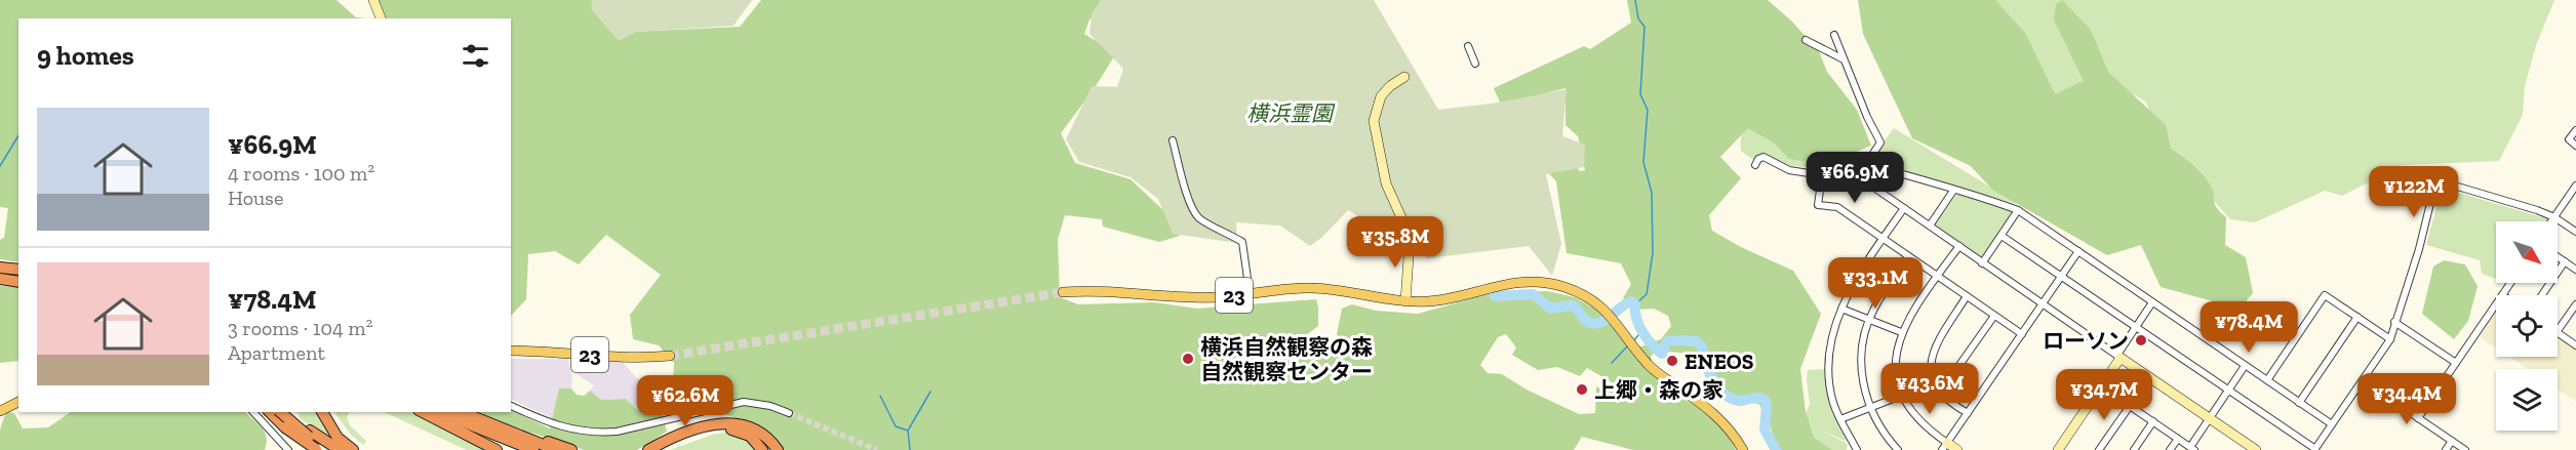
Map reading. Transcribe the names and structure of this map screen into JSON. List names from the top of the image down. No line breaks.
{"streets":{"main road":["23"]},"parks":["横浜霊園"],"places":["ローソン","横浜自然観察の森 自然観察センター","ENEOS","上郷・森の家"],"north":"bottom right","page":{"heading":"9 homes","list":[{"name":"¥66.9M","note":"4 rooms · 100 m² · House"},{"name":"¥78.4M","note":"3 rooms · 104 m² · Apartment"}],"price":["¥66.9M","¥122M","¥35.8M","¥33.1M","¥78.4M","¥43.6M","¥34.7M","¥34.4M","¥62.6M"]}}
